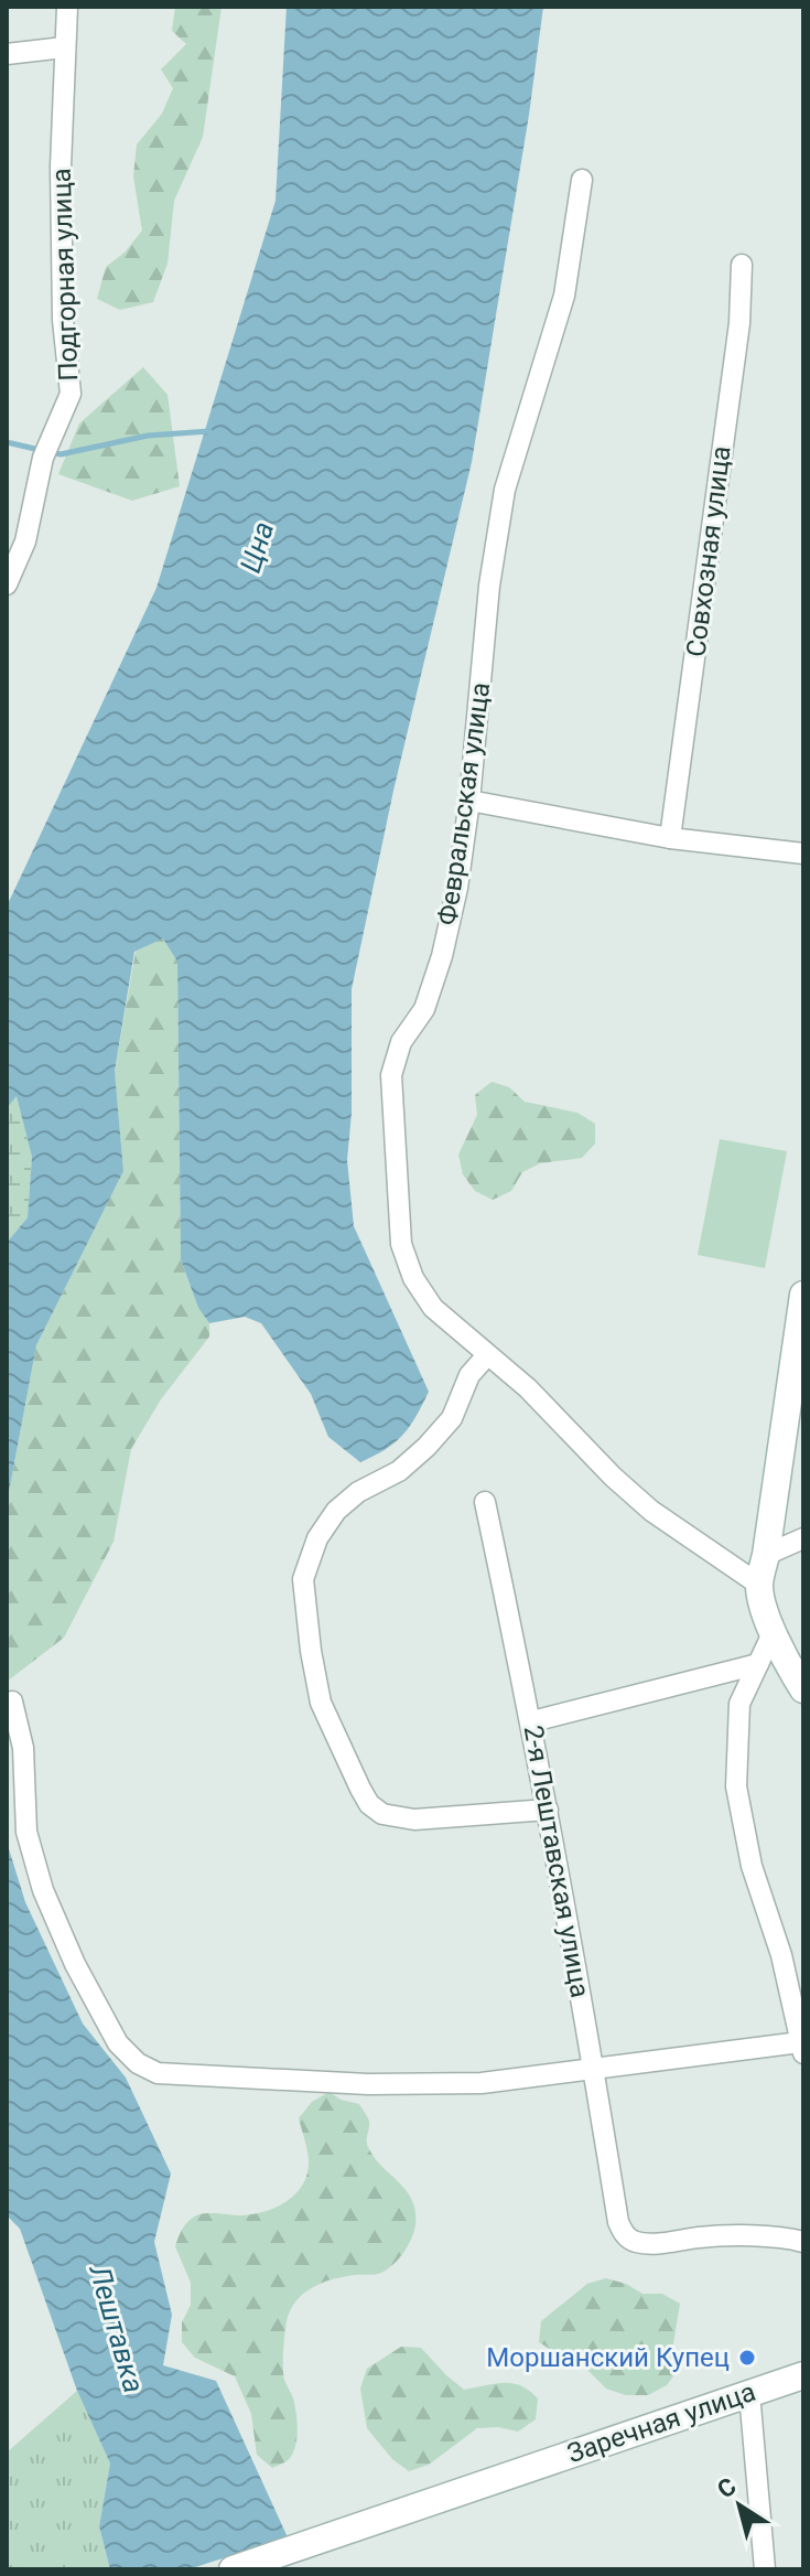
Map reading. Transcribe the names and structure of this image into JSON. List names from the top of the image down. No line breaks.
{"streets":{"main road":["Заречная улица"],"street":["Подгорная улица","Совхозная улица","Февральская улица","2-я Лештавская улица"]},"water":["Цна","Лештавка"],"places":["Моршанский Купец"],"north":"top left"}
